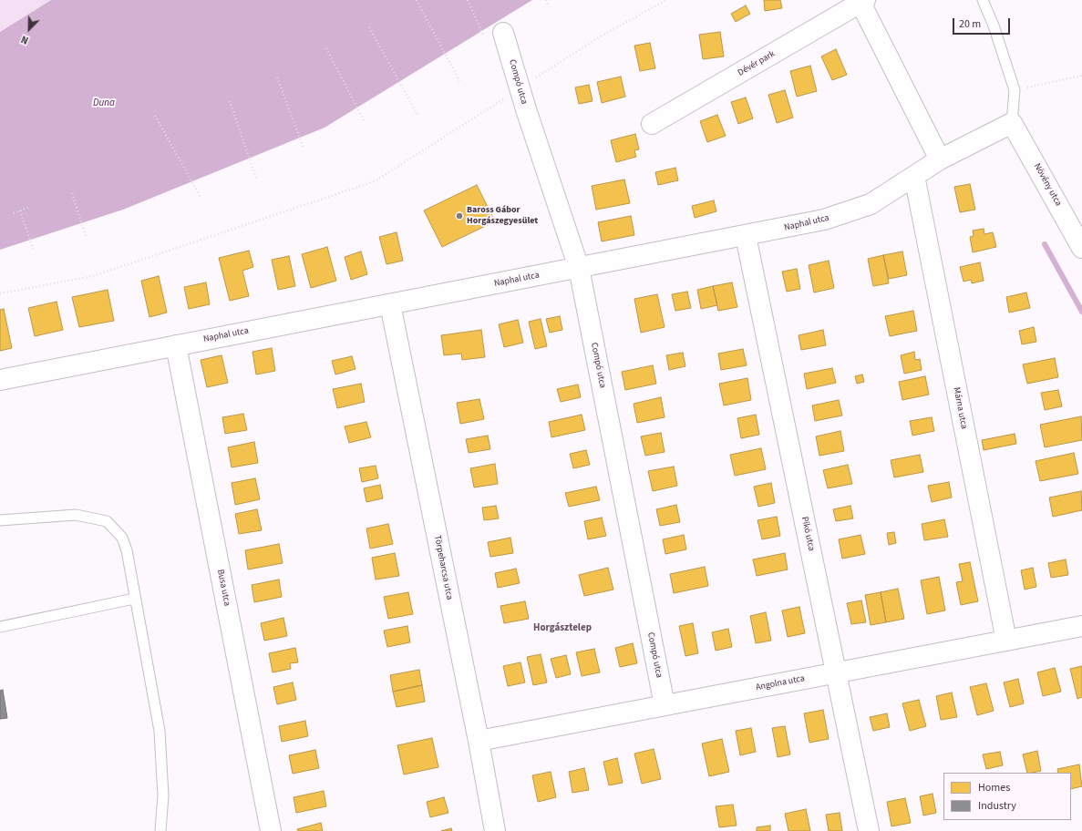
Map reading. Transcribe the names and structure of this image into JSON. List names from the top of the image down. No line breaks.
{"streets":{"street":["Dévér park","Compó utca","Növény utca","Naphal utca","Márna utca","Pikó utca","Törpeharcsa utca","Busa utca","Angolna utca"]},"crossings":[["Dévér park","Naphal utca"],["Compó utca","Naphal utca"],["Compó utca","Angolna utca"],["Növény utca","Naphal utca"],["Naphal utca","Márna utca"],["Naphal utca","Pikó utca"],["Naphal utca","Törpeharcsa utca"],["Naphal utca","Busa utca"],["Márna utca","Angolna utca"],["Pikó utca","Angolna utca"],["Törpeharcsa utca","Angolna utca"]],"districts":["Horgásztelep"],"water":["Duna"],"places":["Baross Gábor Horgászegyesület"],"legend":["Homes","Industry"],"scale_bar":"20 m","north":"bottom left"}
